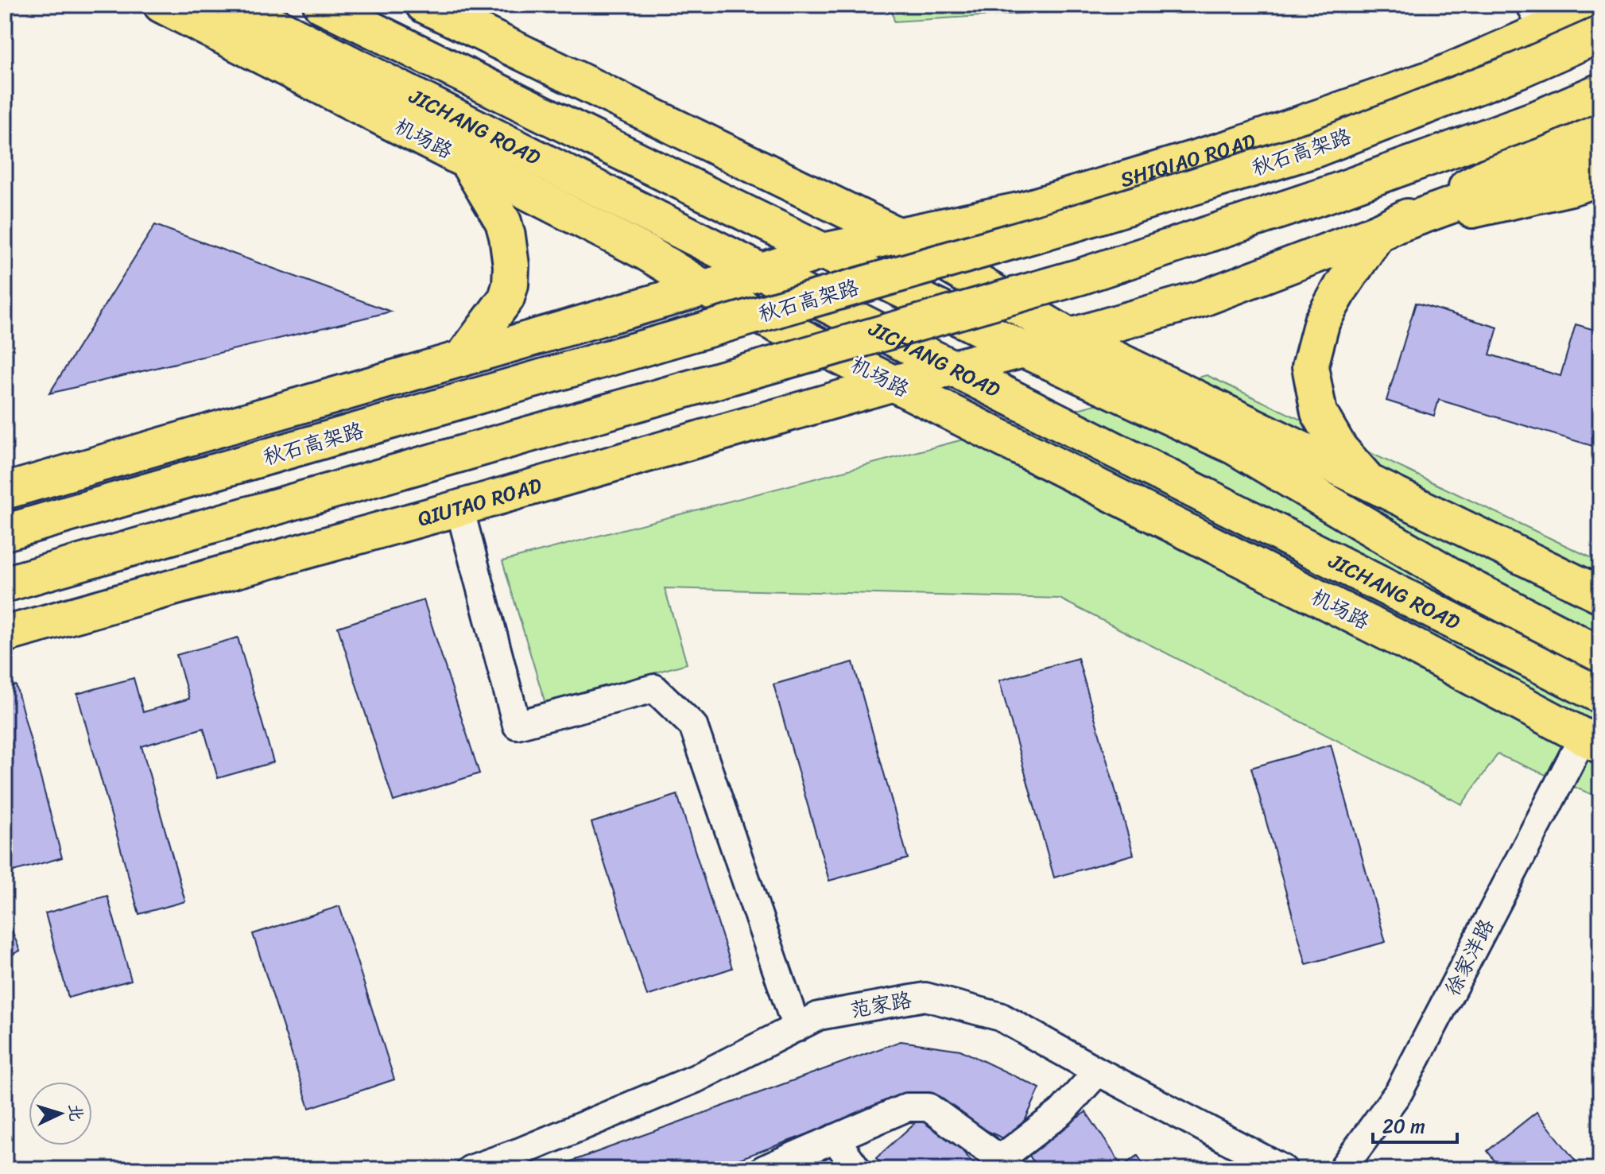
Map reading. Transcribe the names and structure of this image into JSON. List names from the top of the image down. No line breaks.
{"streets":{"main road":["JICHANG ROAD","机场路","秋石高架路","SHIQIAO ROAD","QIUTAO ROAD"],"street":["徐家洋路","范家路"]},"crossings":[["JICHANG ROAD","SHIQIAO ROAD"],["JICHANG ROAD","QIUTAO ROAD"],["机场路","QIUTAO ROAD"],["机场路","徐家洋路"]],"scale_bar":"20 m","north":"right"}
